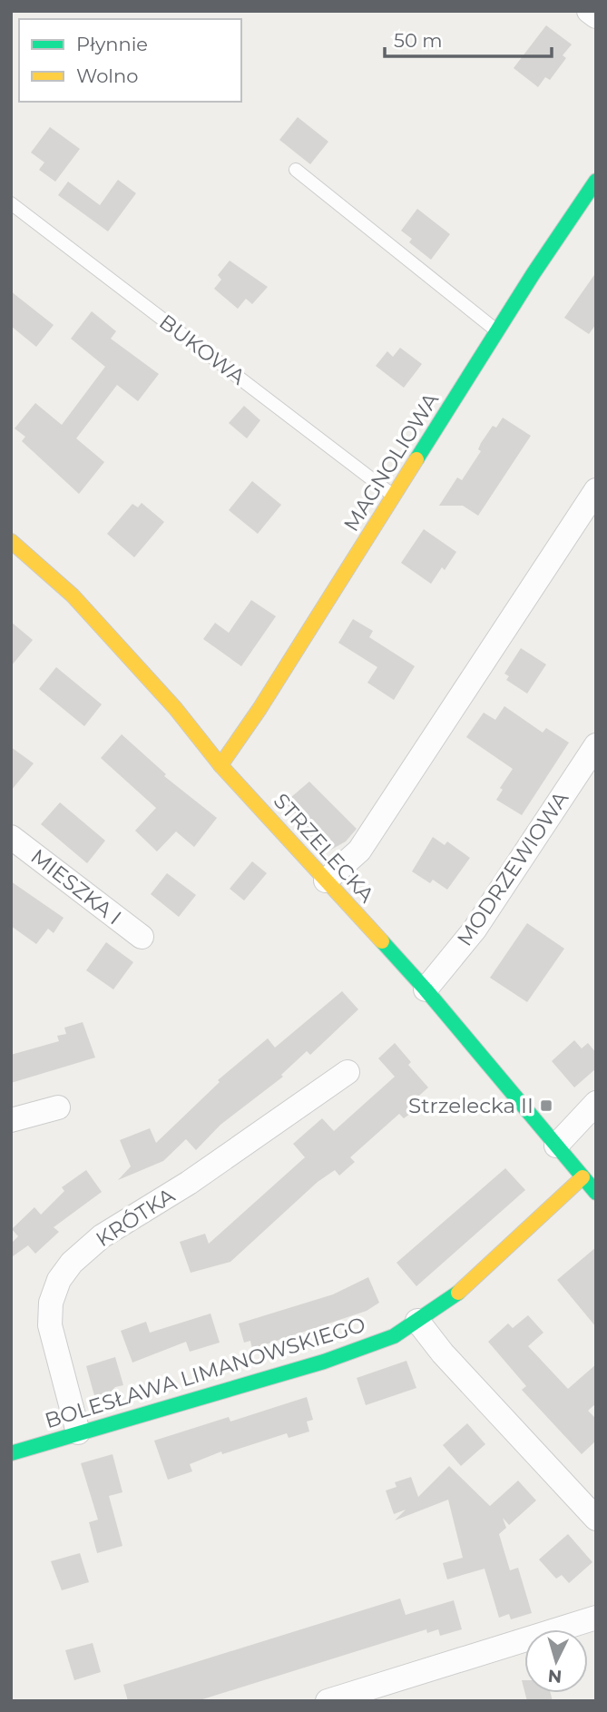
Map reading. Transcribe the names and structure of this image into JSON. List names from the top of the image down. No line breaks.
{"streets":{"street":["MAGNOLIOWA","STRZELECKA","MODRZEWIOWA","MIESZKA I","KRÓTKA","BOLESŁAWA LIMANOWSKIEGO"],"lane":["BUKOWA"]},"crossings":[["BUKOWA","MAGNOLIOWA"],["MAGNOLIOWA","STRZELECKA"],["STRZELECKA","MODRZEWIOWA"],["STRZELECKA","BOLESŁAWA LIMANOWSKIEGO"],["KRÓTKA","BOLESŁAWA LIMANOWSKIEGO"]],"places":{"transit":["Strzelecka II"]},"legend":["Płynnie","Wolno"],"scale_bar":"50 m","north":"bottom"}
